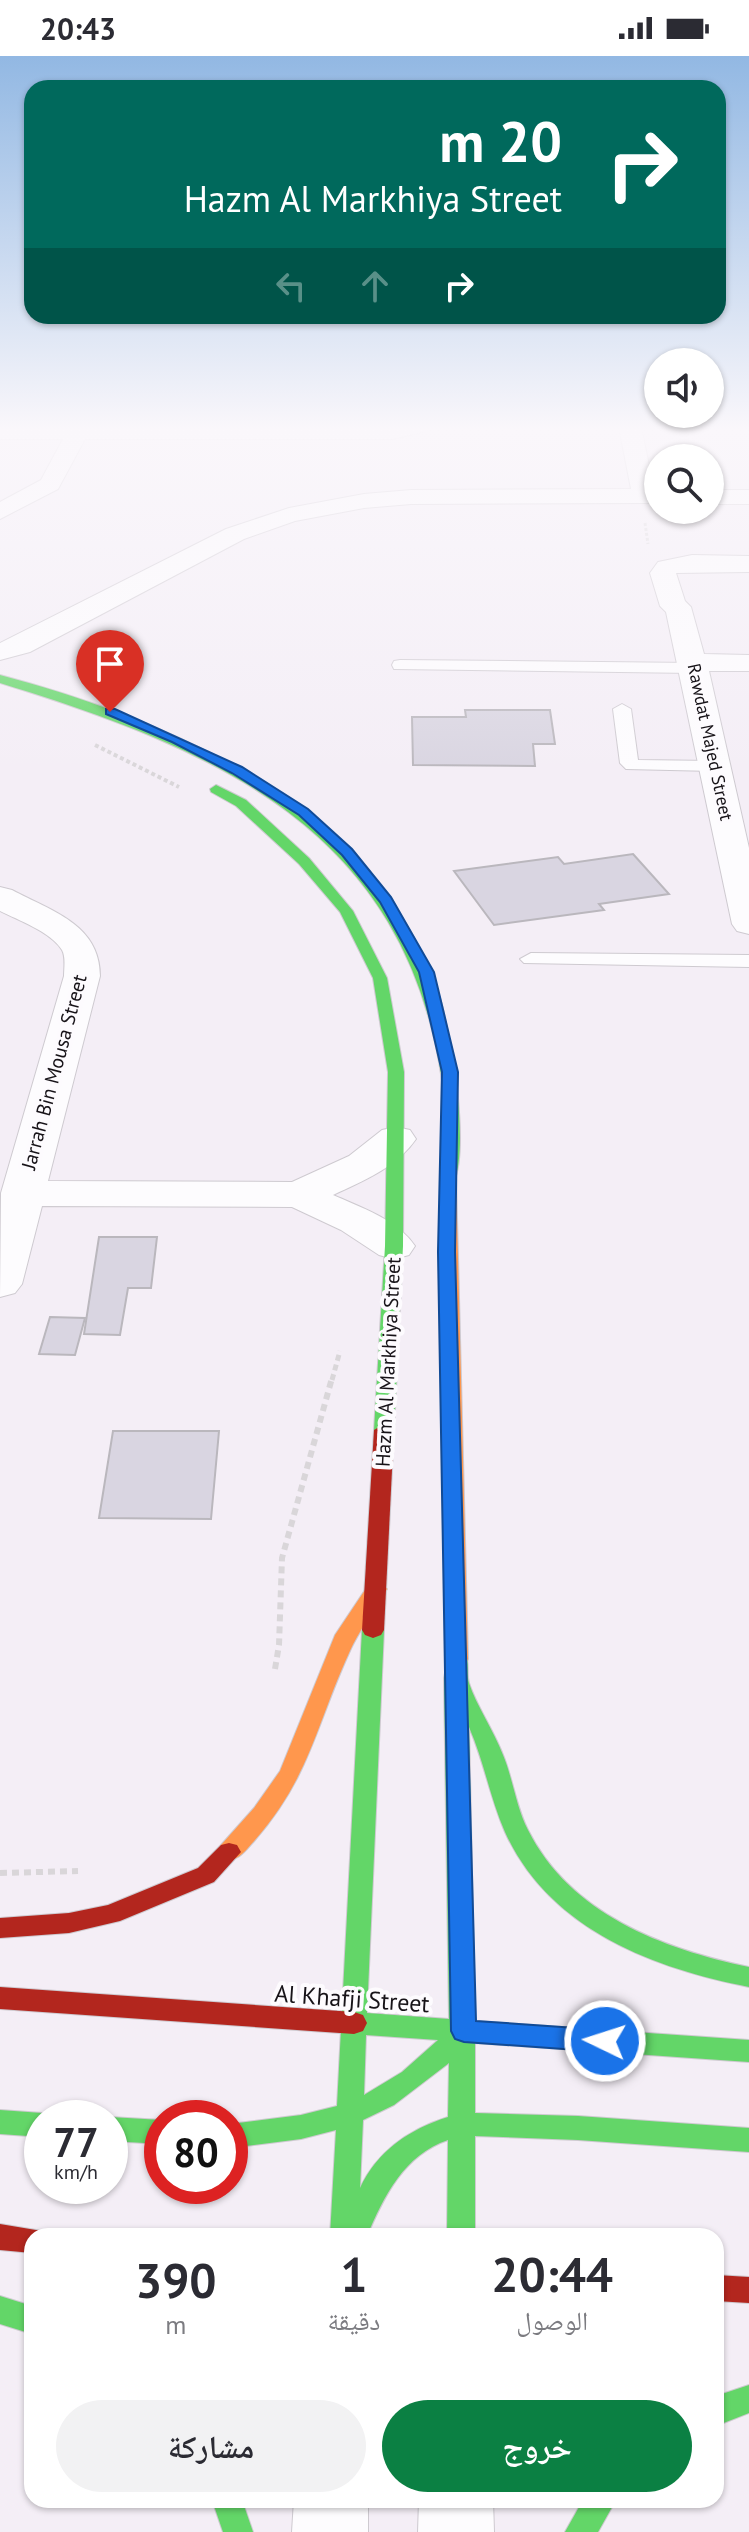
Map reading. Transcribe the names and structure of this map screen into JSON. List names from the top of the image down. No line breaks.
{"streets":{"main road":["Hazm Al Markhiya Street","Al Khafji Street"],"street":["Rawdat Majed Street","Jarrah Bin Mousa Street"]},"crossings":[["Jarrah Bin Mousa Street","Hazm Al Markhiya Street"],["Hazm Al Markhiya Street","Al Khafji Street"]],"page":{"status":"20:43","turn":["20 m","Hazm Al Markhiya Street"],"speed":"77 km/h","limit":"80","eta":["20:44","الوصول","1","دقيقة","390","m"],"buttons":["خروج","مشاركة"]}}
